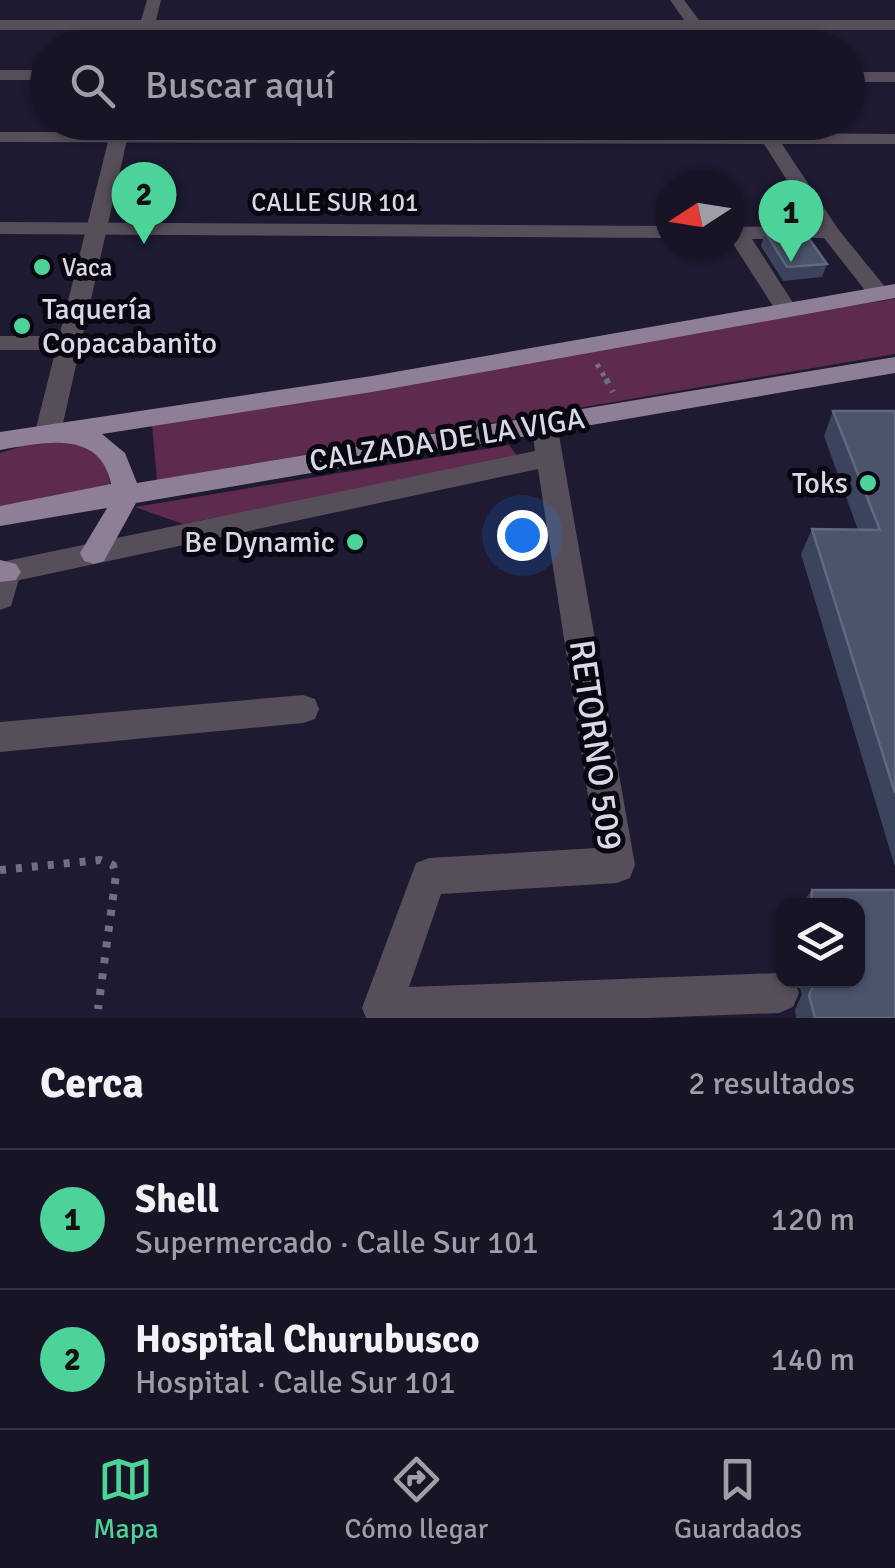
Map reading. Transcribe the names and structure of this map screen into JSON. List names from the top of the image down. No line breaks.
{"streets":{"main road":["CALZADA DE LA VIGA"],"street":["CALLE SUR 101","RETORNO 509"]},"crossings":[["CALZADA DE LA VIGA","RETORNO 509"]],"places":["Vaca","Taquería Copacabanito","Toks","Be Dynamic"],"north":"left","page":{"search":"Buscar aquí","pins":["2","1"],"heading":["Cerca","2 resultados"],"list":[{"mark":"1","name":"Shell","note":"Supermercado · Calle Sur 101","value":"120 m"},{"mark":"2","name":"Hospital Churubusco","note":"Hospital · Calle Sur 101","value":"140 m"}],"nav":["Mapa","Cómo llegar","Guardados"]}}
